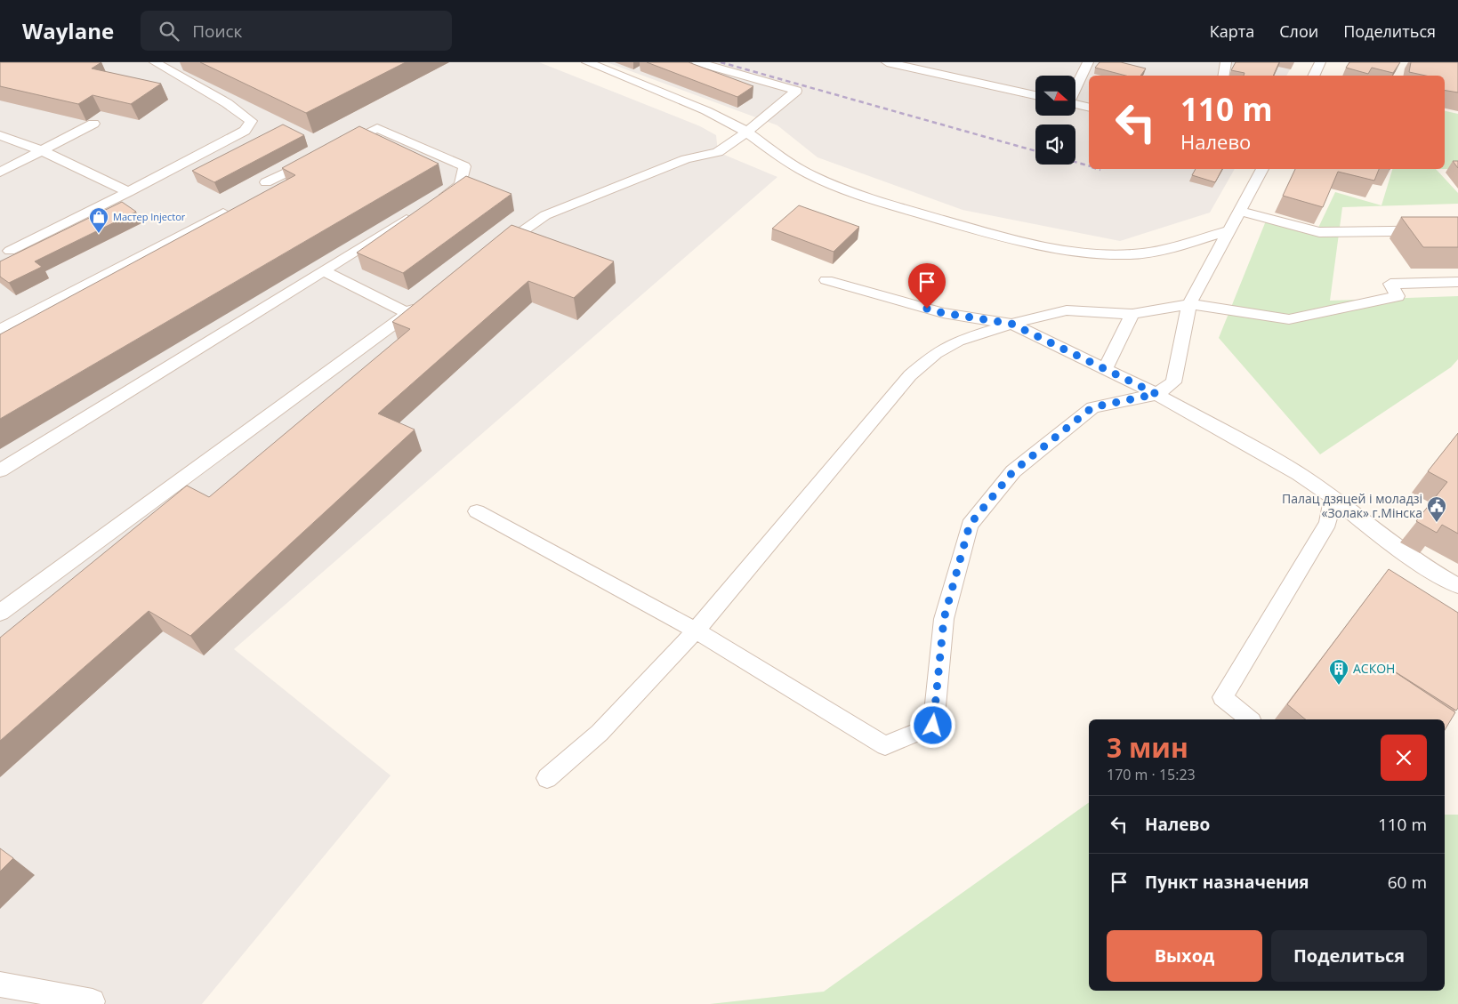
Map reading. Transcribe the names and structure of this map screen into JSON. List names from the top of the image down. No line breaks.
{"places":{"shop":["Мастер Injector"],"public building":["Палац дзяцей і моладзі «Золак» г.Мінска"],"building":["АСКОН"]},"north":"right","page":{"header":"Waylane","search":"Поиск","nav":["Карта","Слои","Поделиться"],"turn":["110 m","Налево"],"heading":["3 мин","170 m · 15:23"],"list":[{"name":"Налево","value":"110 m"},{"name":"Пункт назначения","value":"60 m"}],"buttons":["Выход","Поделиться"]}}
